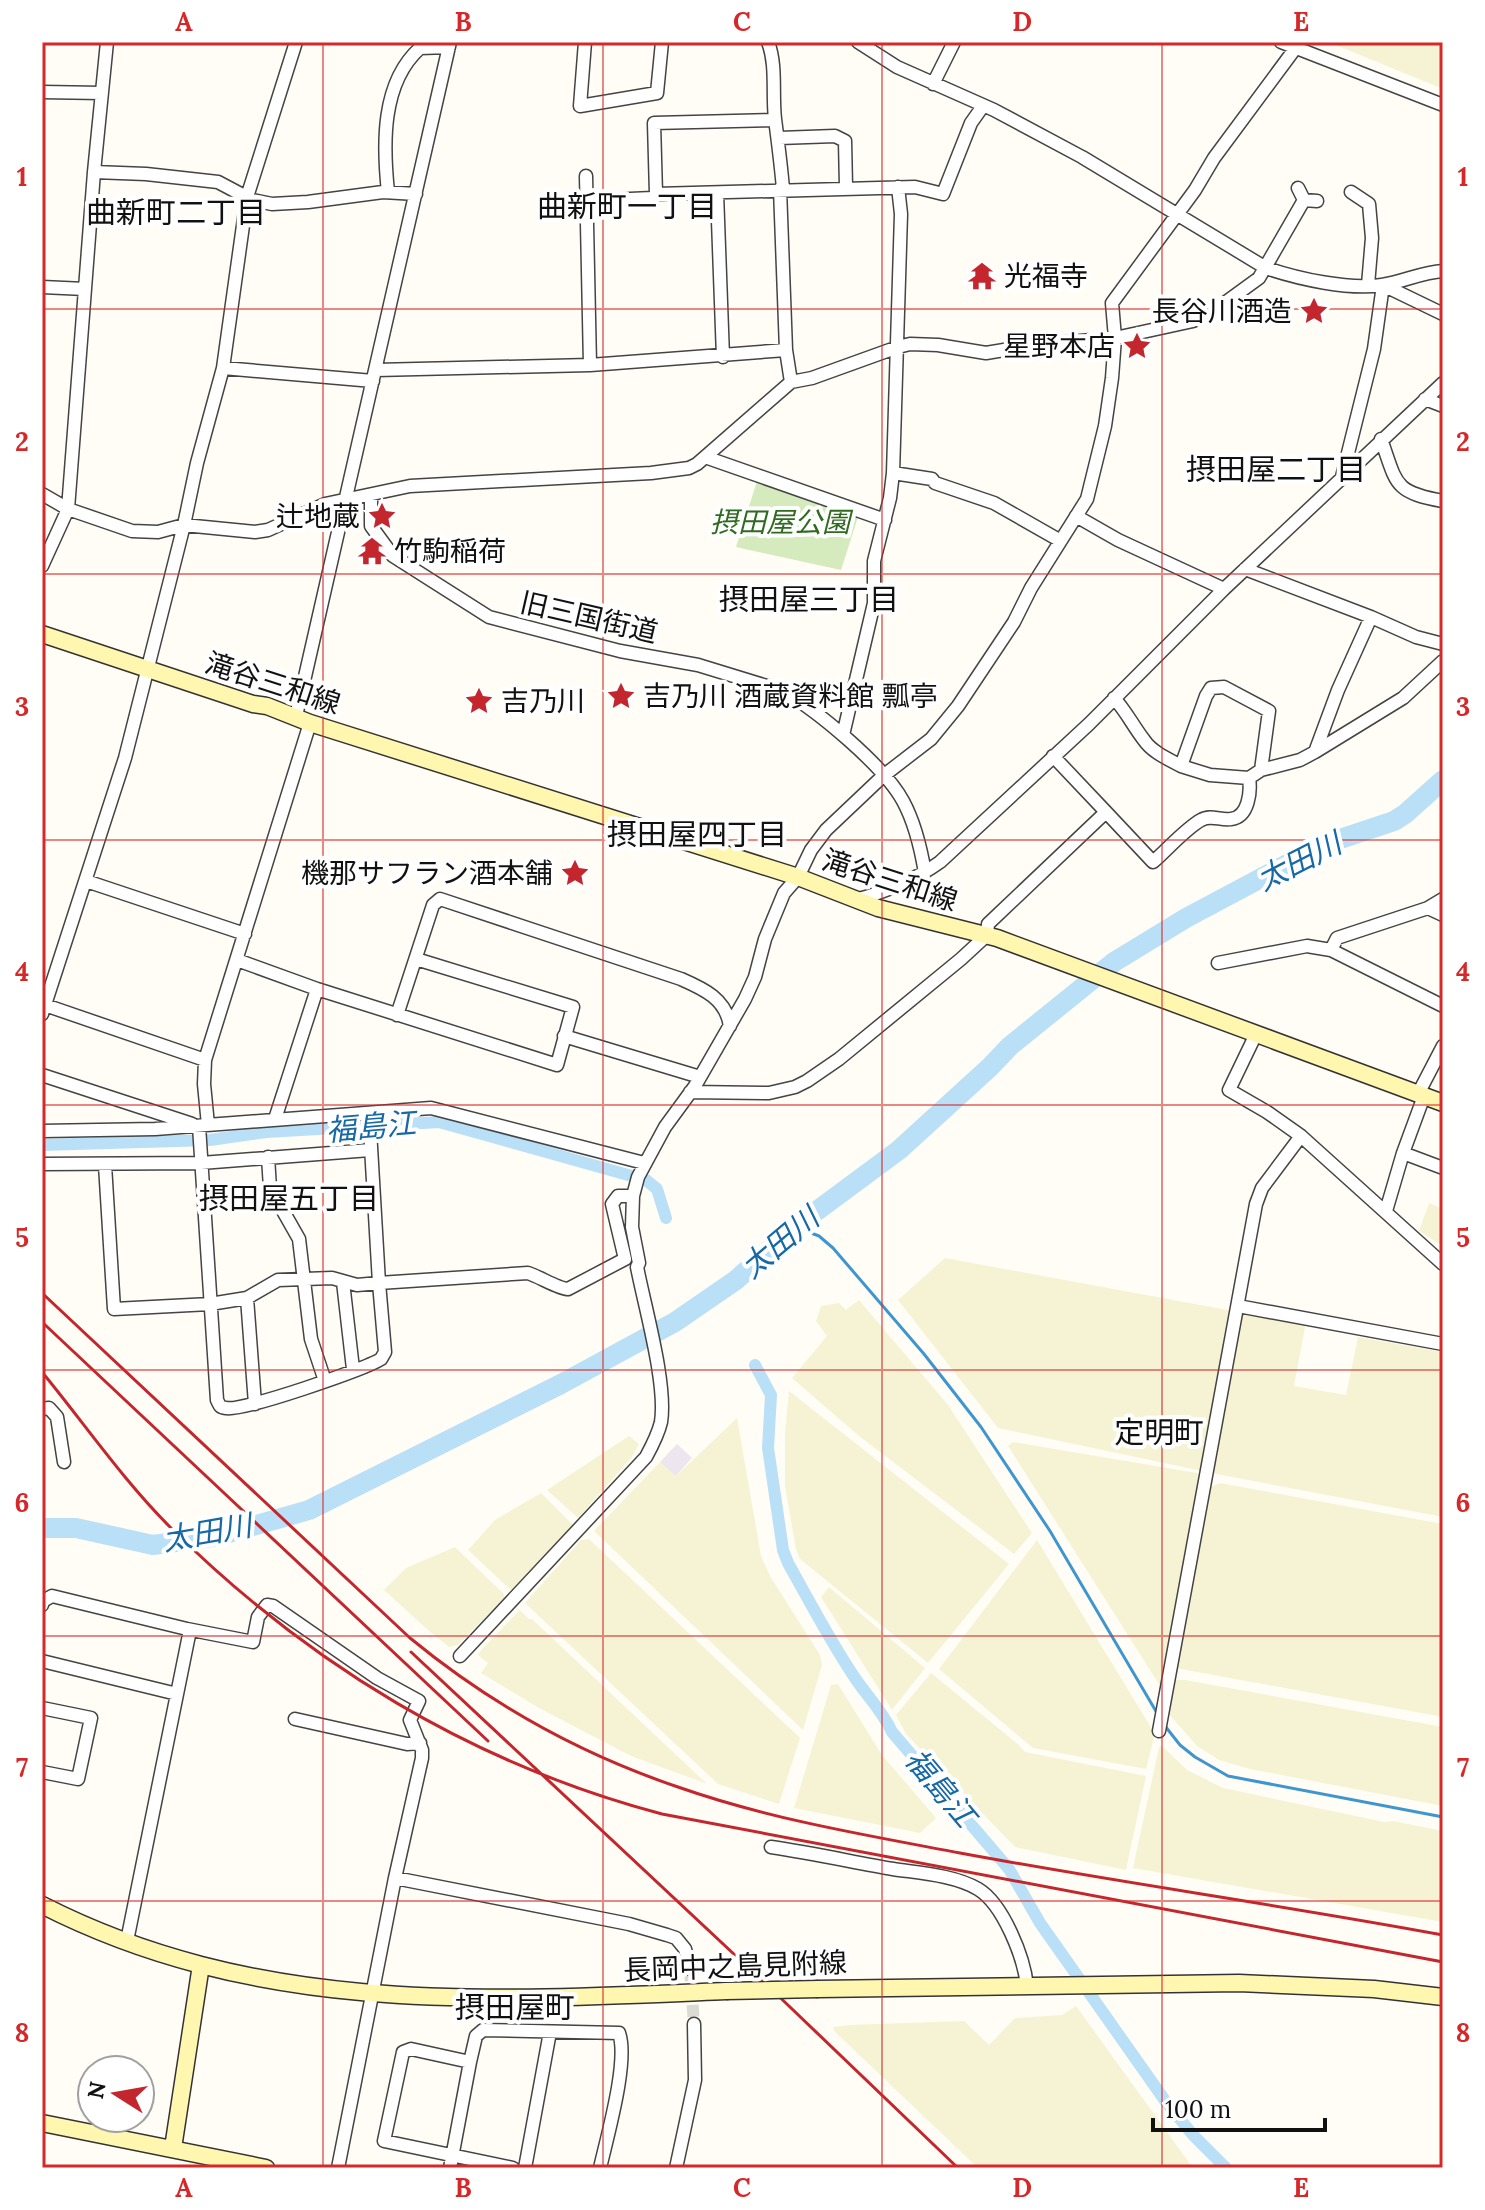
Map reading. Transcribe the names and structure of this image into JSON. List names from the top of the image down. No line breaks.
{"streets":{"main road":["滝谷三和線","長岡中之島見附線"],"street":["旧三国街道"]},"districts":["曲新町一丁目","曲新町二丁目","摂田屋二丁目","摂田屋三丁目","摂田屋四丁目","摂田屋五丁目","定明町","摂田屋町"],"water":["太田川","福島江"],"parks":["摂田屋公園"],"places":{"temple":["光福寺","竹駒稲荷"],"place":["長谷川酒造","星野本店","辻地蔵","吉乃川 酒蔵資料館 瓢亭","吉乃川","機那サフラン酒本舗"]},"scale_bar":"100 m","north":"left","grid":{"columns":["A","B","C","D","E"],"rows":["1","2","3","4","5","6","7","8"]}}
